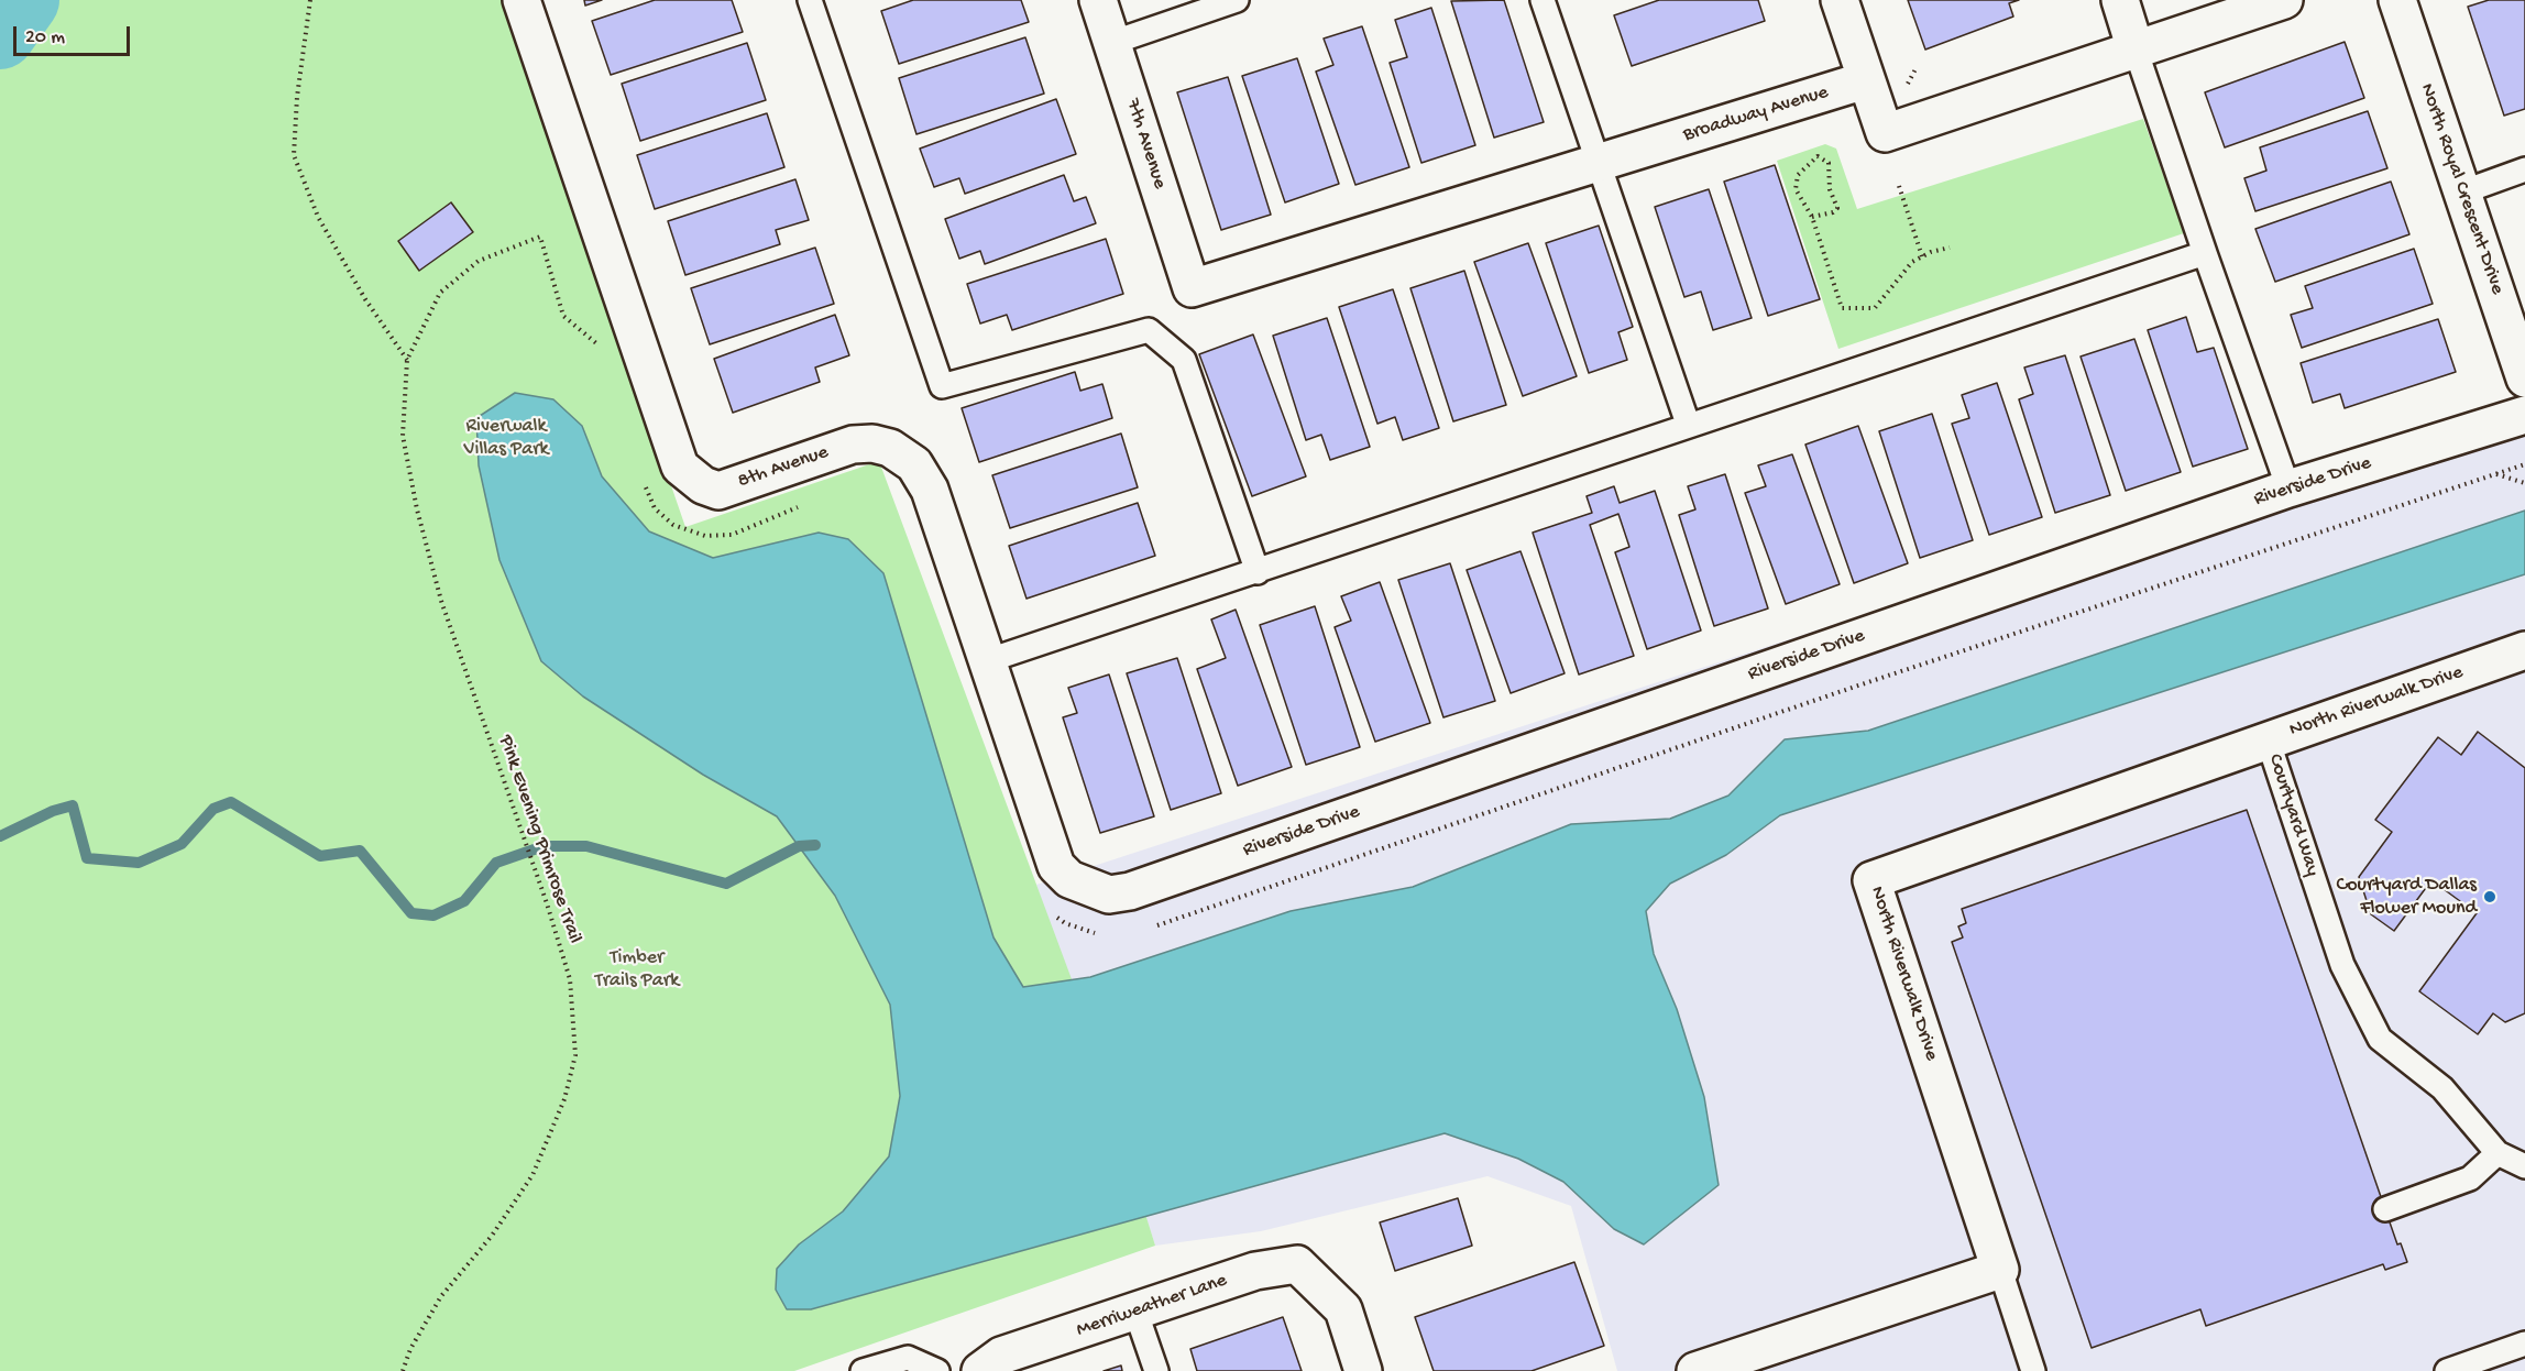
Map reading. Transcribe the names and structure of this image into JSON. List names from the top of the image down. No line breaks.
{"streets":{"street":["Broadway Avenue","7th Avenue","North Royal Crescent Drive","8th Avenue","Riverside Drive","North Riverwalk Drive","Merriweather Lane"],"lane":["Courtyard Way"],"path":["Pink Evening Primrose Trail"]},"crossings":[["Broadway Avenue","7th Avenue"],["8th Avenue","Riverside Drive"],["North Riverwalk Drive","Courtyard Way"]],"parks":["Riverwalk Villas Park","Timber Trails Park"],"places":["Courtyard Dallas Flower Mound"],"scale_bar":"20 m"}
